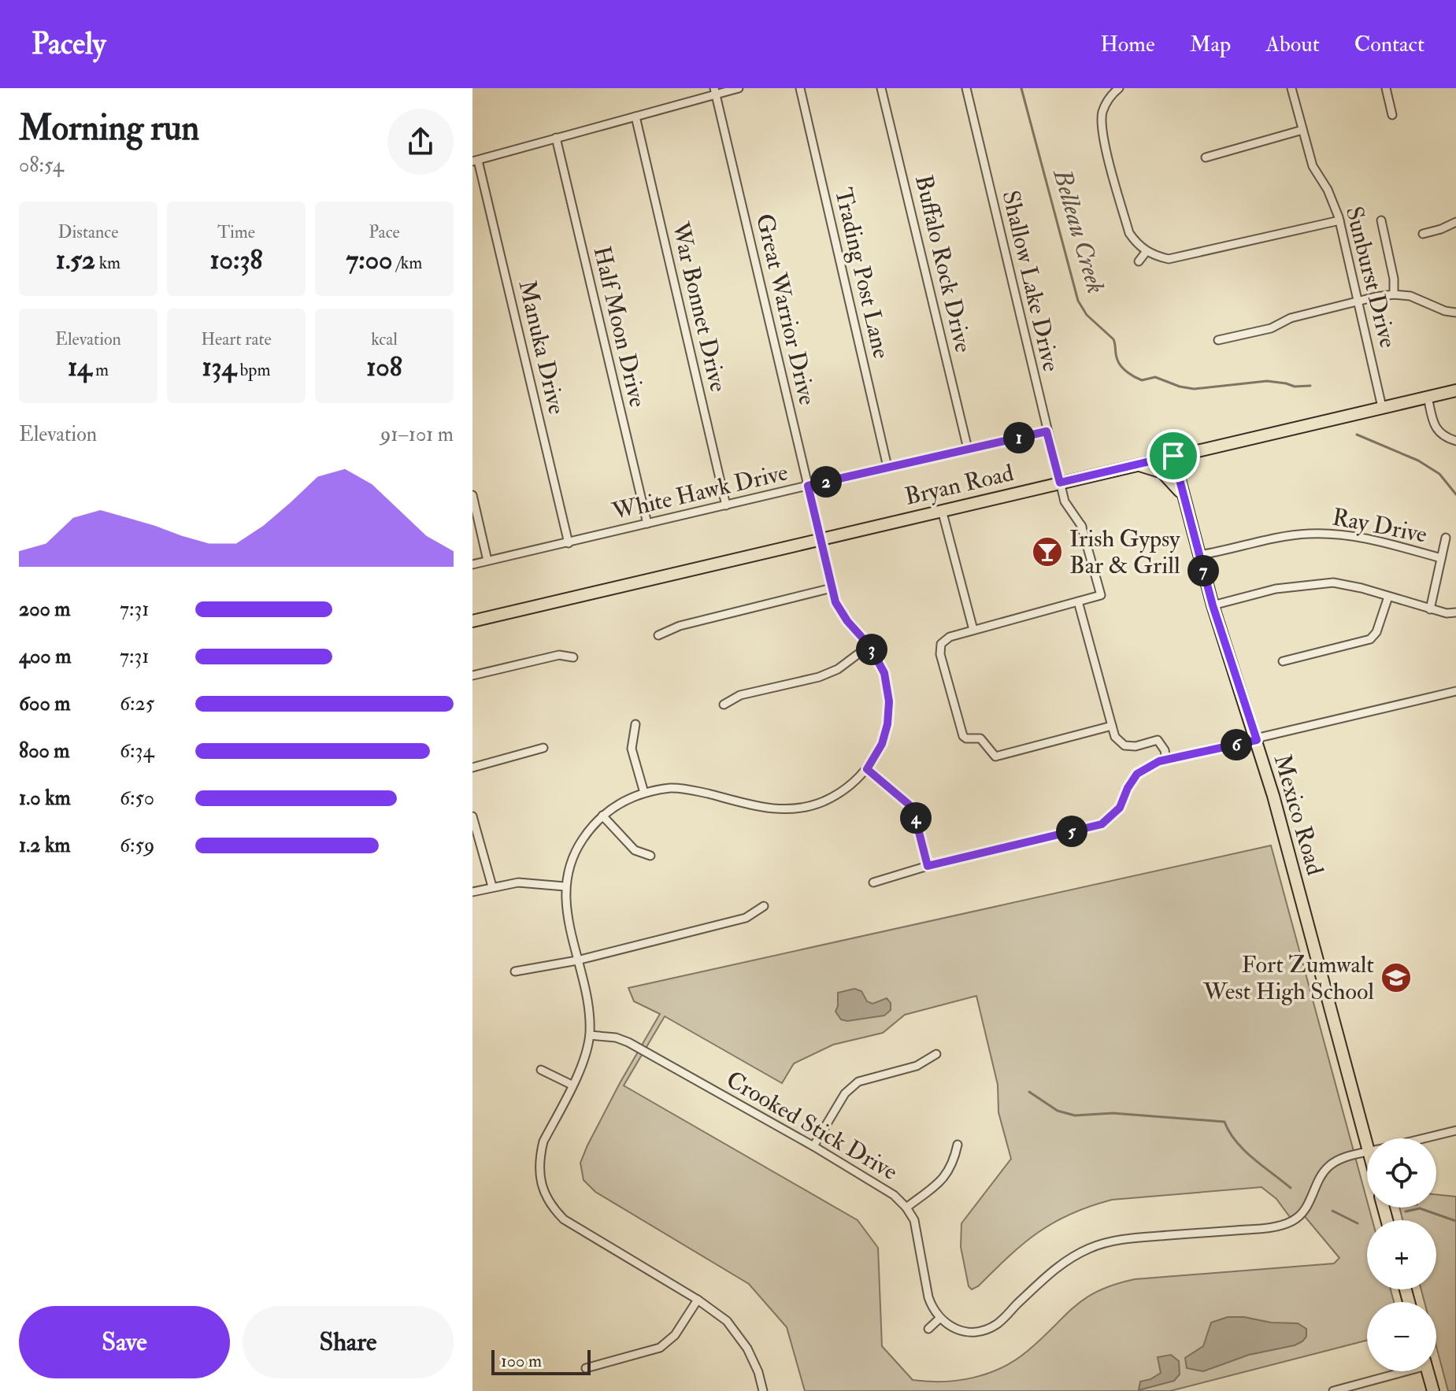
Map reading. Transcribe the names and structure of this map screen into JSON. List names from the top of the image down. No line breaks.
{"streets":{"main road":["Bryan Road","Mexico Road"],"street":["Buffalo Rock Drive","Trading Post Lane","Sunburst Drive","Shallow Lake Drive","War Bonnet Drive","Great Warrior Drive","Half Moon Drive","Manuka Drive","White Hawk Drive","Ray Drive","Crooked Stick Drive"]},"crossings":[["Buffalo Rock Drive","White Hawk Drive"],["Trading Post Lane","White Hawk Drive"],["Sunburst Drive","Bryan Road"],["Shallow Lake Drive","Bryan Road"],["Shallow Lake Drive","White Hawk Drive"],["War Bonnet Drive","White Hawk Drive"],["Great Warrior Drive","Bryan Road"],["Great Warrior Drive","White Hawk Drive"],["Half Moon Drive","White Hawk Drive"],["Manuka Drive","White Hawk Drive"],["Bryan Road","Mexico Road"],["Ray Drive","Mexico Road"]],"water":["Belleau Creek"],"places":{"bar":["Irish Gypsy Bar & Grill"],"school or university":["Fort Zumwalt West High School"]},"scale_bar":"100 m","page":{"header":"Pacely","nav":["Home","Map","About","Contact"],"heading":["Morning run","08:54"],"stats":[["Distance","1.52 km"],["Time","10:38"],["Pace","7:00 /km"],["Elevation","14 m"],["Heart rate","134 bpm"],["kcal","108"]],"chart":["Elevation","91–101 m"],"pins":["1","2","7","3","6","4","5"],"list":[{"name":"200 m","note":"7:31"},{"name":"400 m","note":"7:31"},{"name":"600 m","note":"6:25"},{"name":"800 m","note":"6:34"},{"name":"1.0 km","note":"6:50"},{"name":"1.2 km","note":"6:59"}],"map_buttons":["+","−"],"buttons":["Save","Share"],"scale":"100 m"}}
